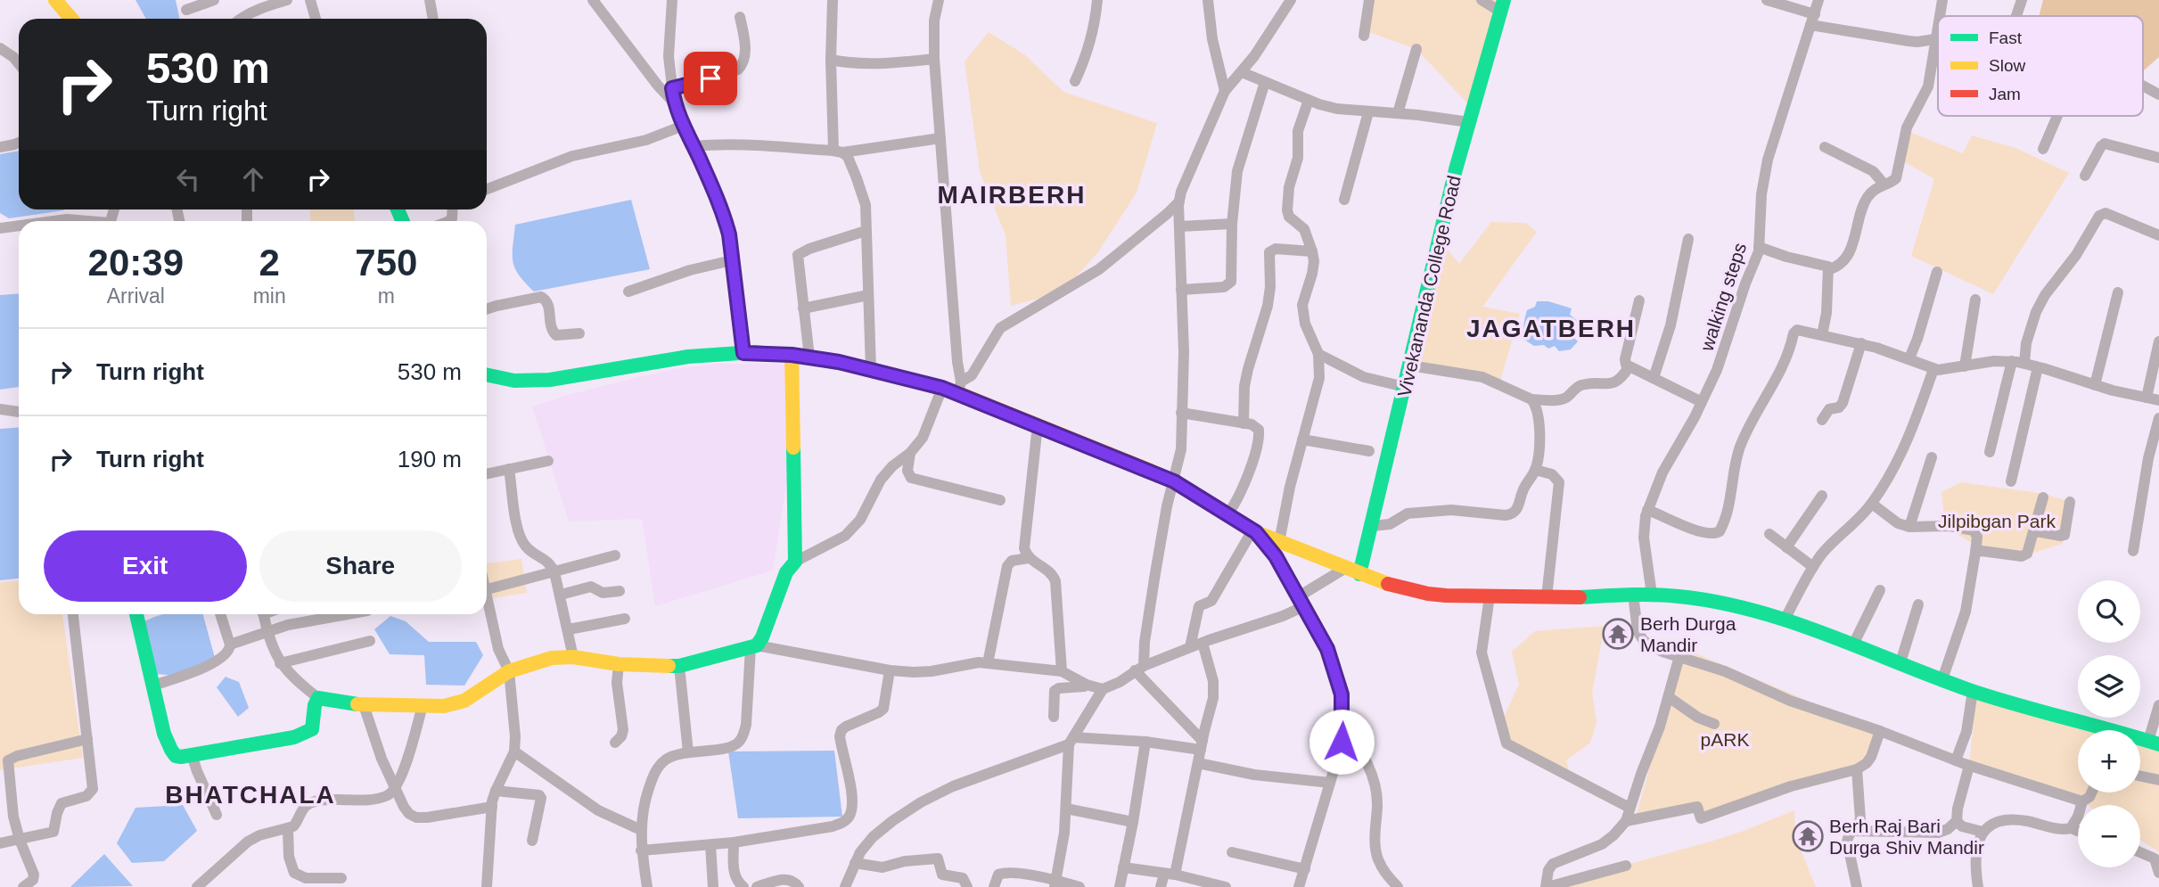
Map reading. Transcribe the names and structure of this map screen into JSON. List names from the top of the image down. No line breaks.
{"streets":{"main road":["Vivekananda College Road"],"street":["walking steps"]},"districts":["MAIRBERH","JAGATBERH","BHATCHALA"],"parks":["Jilpibgan Park","pARK"],"places":{"temple":["Berh Durga Mandir","Berh Raj Bari Durga Shiv Mandir"]},"legend":["Fast","Slow","Jam"],"page":{"turn":["530 m","Turn right"],"eta":["20:39","Arrival","2","min","750","m"],"list":[{"name":"Turn right","value":"530 m"},{"name":"Turn right","value":"190 m"}],"buttons":["Exit","Share"],"map_buttons":["+","−"]}}
